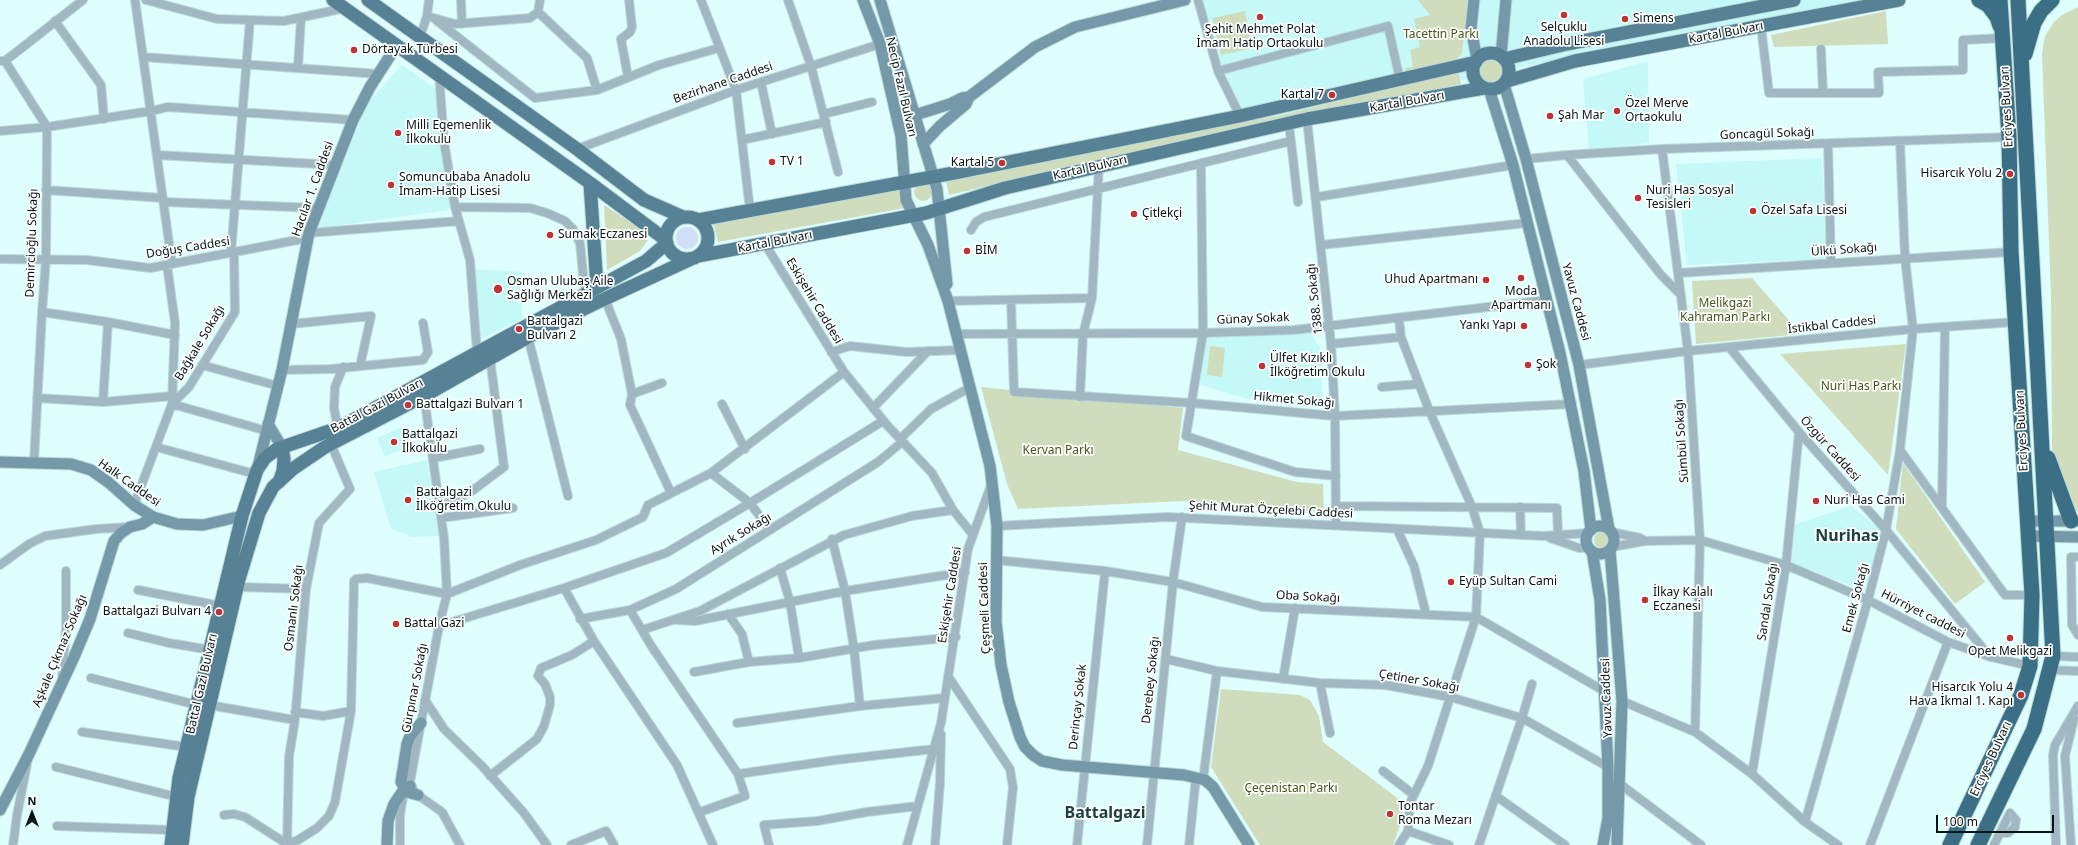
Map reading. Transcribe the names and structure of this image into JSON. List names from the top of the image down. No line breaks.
{"streets":{"highway":["Erciyes Bulvarı"],"main road":["Kartal Bulvarı","Battal Gazi Bulvarı"],"street":["Bezirhane Caddesi","Necip Fazıl Bulvarı","Goncagül Sokağı","Hacılar 1. Caddesi","Demircioğlu Sokağı","Doğuş Caddesi","Ülkü Sokağı","1388. Sokağı","Eskişehir Caddesi","Yavuz Caddesi","Günay Sokak","İstikbal Caddesi","Bağkale Sokağı","Hikmet Sokağı","Sümbül Sokağı","Özgür Caddesi","Halk Caddesi","Şehit Murat Özçelebi Caddesi","Ayrık Sokağı","Oba Sokağı","Emek Sokağı","Sandal Sokağı","Osmanlı Sokağı","Çeşmeli Caddesi","Hürriyet caddesi","Aşkale Çıkmaz Sokağı","Derebey Sokağı","Çetiner Sokağı","Gürpınar Sokağı","Derinçay Sokak"]},"crossings":[["Kartal Bulvarı","Necip Fazıl Bulvarı"],["Kartal Bulvarı","1388. Sokağı"],["Kartal Bulvarı","Eskişehir Caddesi"],["Kartal Bulvarı","Yavuz Caddesi"],["Kartal Bulvarı","Battal Gazi Bulvarı"],["Kartal Bulvarı","Çeşmeli Caddesi"],["Bezirhane Caddesi","Necip Fazıl Bulvarı"],["Necip Fazıl Bulvarı","Çeşmeli Caddesi"],["Erciyes Bulvarı","Goncagül Sokağı"],["Erciyes Bulvarı","Ülkü Sokağı"],["Erciyes Bulvarı","İstikbal Caddesi"],["Erciyes Bulvarı","Hürriyet caddesi"],["Goncagül Sokağı","Yavuz Caddesi"],["Goncagül Sokağı","Sümbül Sokağı"],["Goncagül Sokağı","Emek Sokağı"],["Hacılar 1. Caddesi","Doğuş Caddesi"],["Hacılar 1. Caddesi","Battal Gazi Bulvarı"],["Demircioğlu Sokağı","Doğuş Caddesi"],["Demircioğlu Sokağı","Halk Caddesi"],["Doğuş Caddesi","Bağkale Sokağı"],["Ülkü Sokağı","Sümbül Sokağı"],["Ülkü Sokağı","Emek Sokağı"],["1388. Sokağı","Günay Sokak"],["1388. Sokağı","Hikmet Sokağı"],["1388. Sokağı","Şehit Murat Özçelebi Caddesi"],["Eskişehir Caddesi","Ayrık Sokağı"],["Yavuz Caddesi","İstikbal Caddesi"],["Yavuz Caddesi","Şehit Murat Özçelebi Caddesi"],["Yavuz Caddesi","Oba Sokağı"],["Yavuz Caddesi","Hürriyet caddesi"],["Yavuz Caddesi","Çetiner Sokağı"],["Günay Sokak","Hikmet Sokağı"],["Günay Sokak","Çeşmeli Caddesi"],["İstikbal Caddesi","Sümbül Sokağı"],["İstikbal Caddesi","Özgür Caddesi"],["İstikbal Caddesi","Emek Sokağı"],["Bağkale Sokağı","Halk Caddesi"],["Battal Gazi Bulvarı","Halk Caddesi"],["Battal Gazi Bulvarı","Osmanlı Sokağı"],["Battal Gazi Bulvarı","Gürpınar Sokağı"],["Sümbül Sokağı","Hürriyet caddesi"],["Özgür Caddesi","Emek Sokağı"],["Özgür Caddesi","Sandal Sokağı"],["Özgür Caddesi","Hürriyet caddesi"],["Halk Caddesi","Aşkale Çıkmaz Sokağı"],["Şehit Murat Özçelebi Caddesi","Çeşmeli Caddesi"],["Şehit Murat Özçelebi Caddesi","Hürriyet caddesi"],["Şehit Murat Özçelebi Caddesi","Derebey Sokağı"],["Ayrık Sokağı","Çeşmeli Caddesi"],["Oba Sokağı","Çeşmeli Caddesi"],["Oba Sokağı","Derebey Sokağı"],["Oba Sokağı","Derinçay Sokak"],["Emek Sokağı","Hürriyet caddesi"],["Sandal Sokağı","Hürriyet caddesi"],["Çeşmeli Caddesi","Derebey Sokağı"],["Çeşmeli Caddesi","Derinçay Sokak"],["Derebey Sokağı","Çetiner Sokağı"]],"districts":["Nurihas","Battalgazi"],"parks":["Tacettin Parkı","Melikgazi Kahraman Parkı","Nuri Has Parkı","Kervan Parkı","Çeçenistan Parkı"],"places":["Selçuklu Anadolu Lisesi","Şehit Mehmet Polat İmam Hatip Ortaokulu","Simens","Dörtayak Türbesi","Kartal 7","Özel Merve Ortaokulu","Şah Mar","Milli Egemenlik İlkokulu","TV 1","Kartal 5","Hisarcık Yolu 2","Somuncubaba Anadolu İmam-Hatip Lisesi","Nuri Has Sosyal Tesisleri","Özel Safa Lisesi","Çitlekçi","Sumak Eczanesi","BİM","Moda Apartmanı","Uhud Apartmanı","Osman Ulubaş Aile Sağlığı Merkezi","Yankı Yapı","Battalgazi Bulvarı 2","Şok","Ülfet Kızıklı İlköğretim Okulu","Battalgazi Bulvarı 1","Battalgazi İlkokulu","Battalgazi İlköğretim Okulu","Nuri Has Cami","Eyüp Sultan Cami","İlkay Kalalı Eczanesi","Battalgazi Bulvarı 4","Battal Gazi","Opet Melikgazi","Hisarcık Yolu 4 Hava İkmal 1. Kapı","Tontar Roma Mezarı"],"scale_bar":"100 m","north":"top"}
